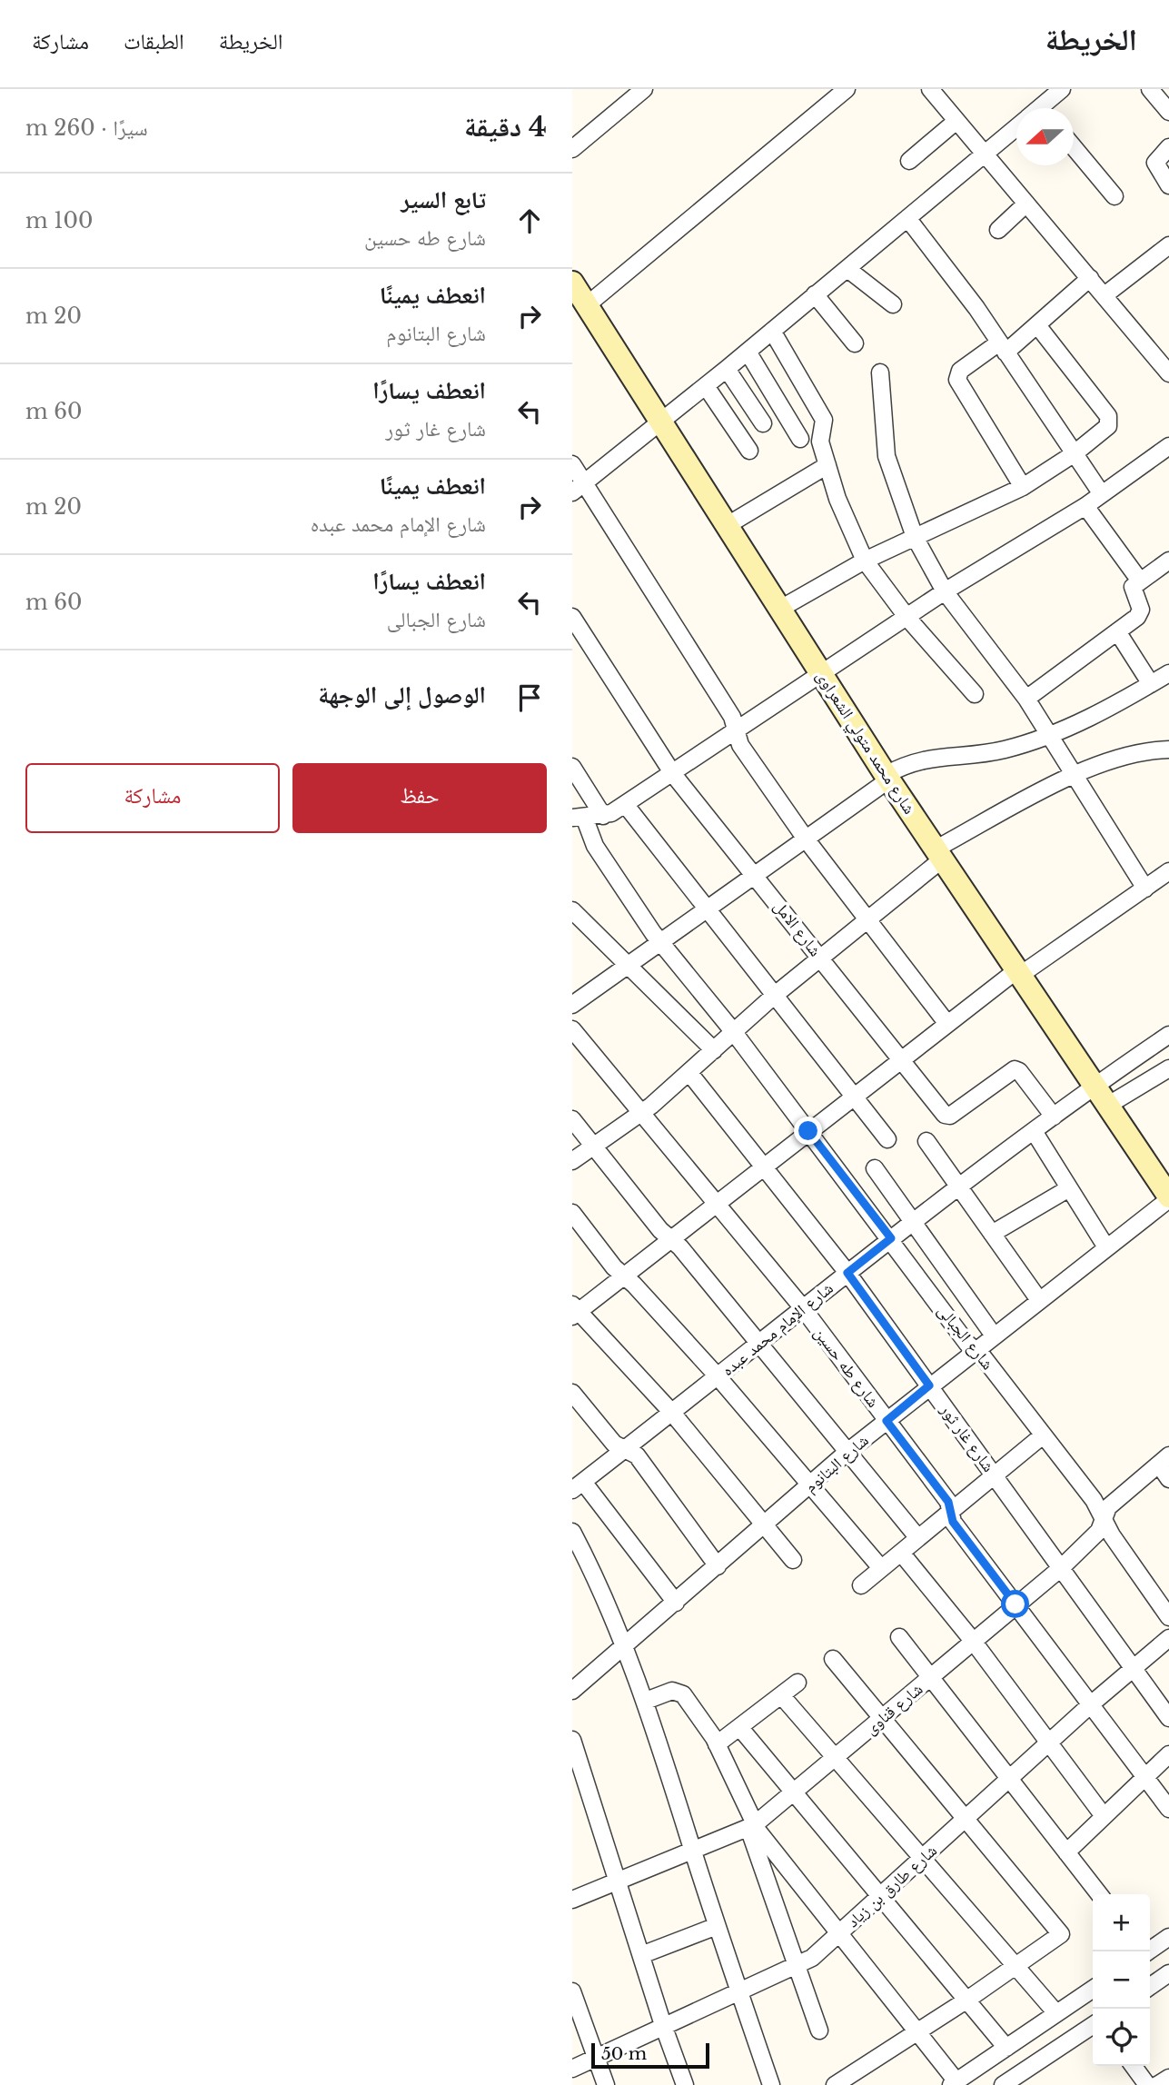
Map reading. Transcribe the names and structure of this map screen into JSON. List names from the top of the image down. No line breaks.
{"streets":{"street":["شارع محمد متولي الشعراوى","شارع الامل","شارع الإمام محمد عبده","شارع الجبالى","شارع طه حسين","شارع غار ثور","شارع البتانوم","شارع قناوى","شارع طارق بن زياد"]},"crossings":[["شارع محمد متولي الشعراوى","شارع الإمام محمد عبده"],["شارع محمد متولي الشعراوى","شارع البتانوم"],["شارع الامل","شارع الإمام محمد عبده"],["شارع الإمام محمد عبده","شارع الجبالى"],["شارع الإمام محمد عبده","شارع طه حسين"],["شارع الإمام محمد عبده","شارع غار ثور"],["شارع الجبالى","شارع البتانوم"],["شارع الجبالى","شارع قناوى"],["شارع طه حسين","شارع البتانوم"],["شارع طه حسين","شارع قناوى"],["شارع طه حسين","شارع طارق بن زياد"],["شارع غار ثور","شارع البتانوم"],["شارع غار ثور","شارع قناوى"],["شارع غار ثور","شارع طارق بن زياد"]],"scale_bar":"50 m","north":"left","page":{"header":"الخريطة","nav":["الخريطة","الطبقات","مشاركة"],"heading":["4 دقيقة","سيرًا · 260 m"],"list":[["تابع السير","شارع طه حسين","100 m"],["انعطف يمينًا","شارع البتانوم","20 m"],["انعطف يسارًا","شارع غار ثور","60 m"],["انعطف يمينًا","شارع الإمام محمد عبده","20 m"],["انعطف يسارًا","شارع الجبالى","60 m"],"الوصول إلى الوجهة"],"buttons":["حفظ","مشاركة"],"map_buttons":["+","−"],"scale":"50 m"}}
